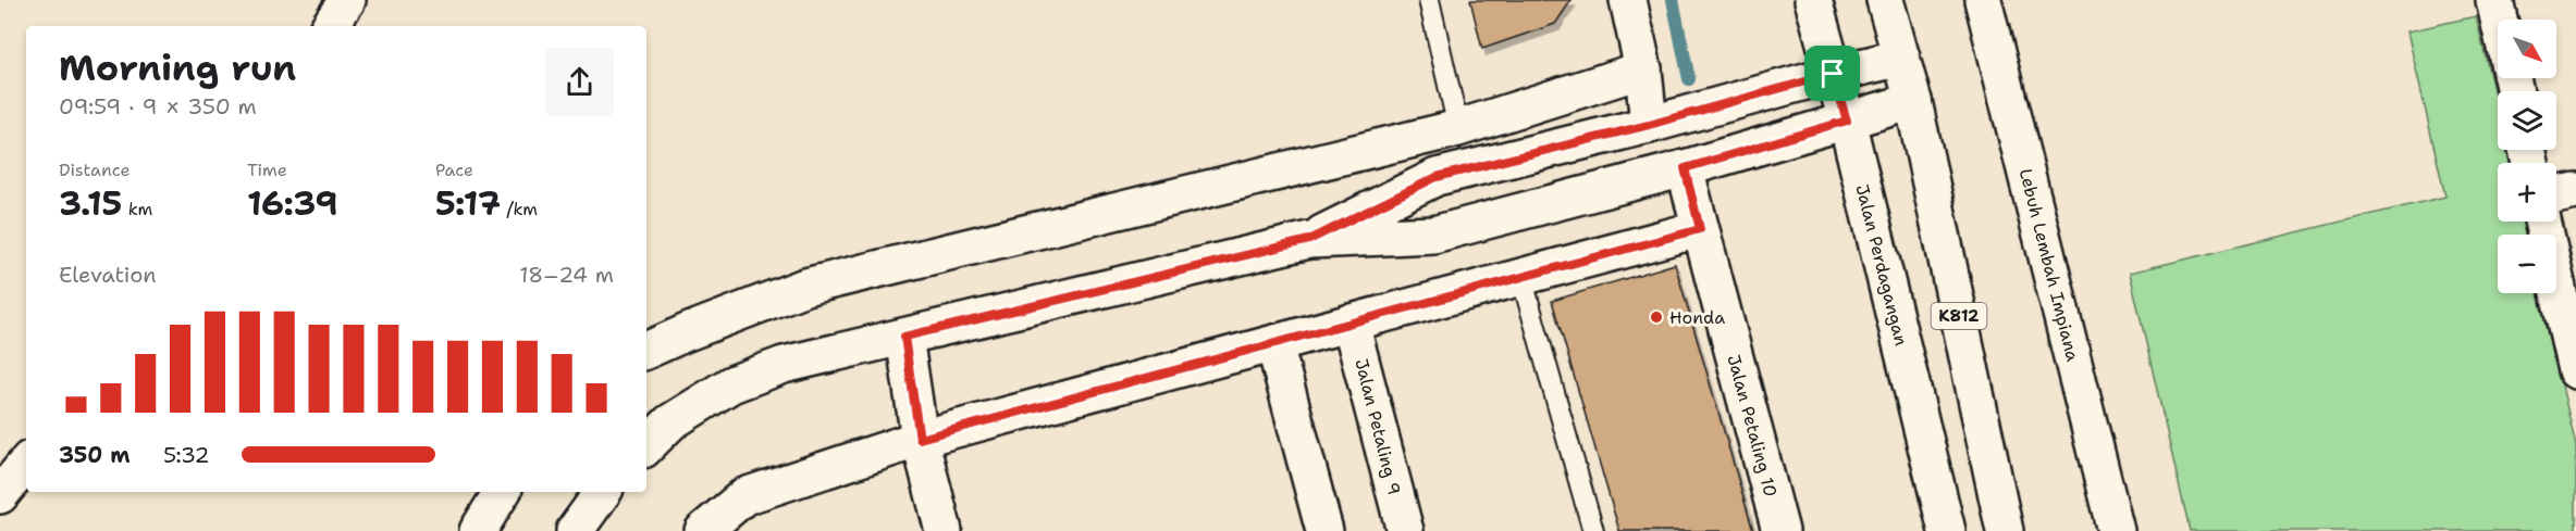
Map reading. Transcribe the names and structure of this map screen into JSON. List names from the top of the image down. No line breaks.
{"streets":{"street":["Jalan Perdagangan","Lebuh Lembah Impiana","K812","Jalan Petaling 10","Jalan Petaling 9"]},"places":["Honda"],"north":"bottom right","page":{"map_buttons":["+","−"],"heading":["Morning run","09:59 · 9 × 350 m"],"stats":[["Distance","3.15 km"],["Time","16:39"],["Pace","5:17 /km"]],"chart":["Elevation","18–24 m"],"list":[{"name":"350 m","note":"5:32"}]}}
